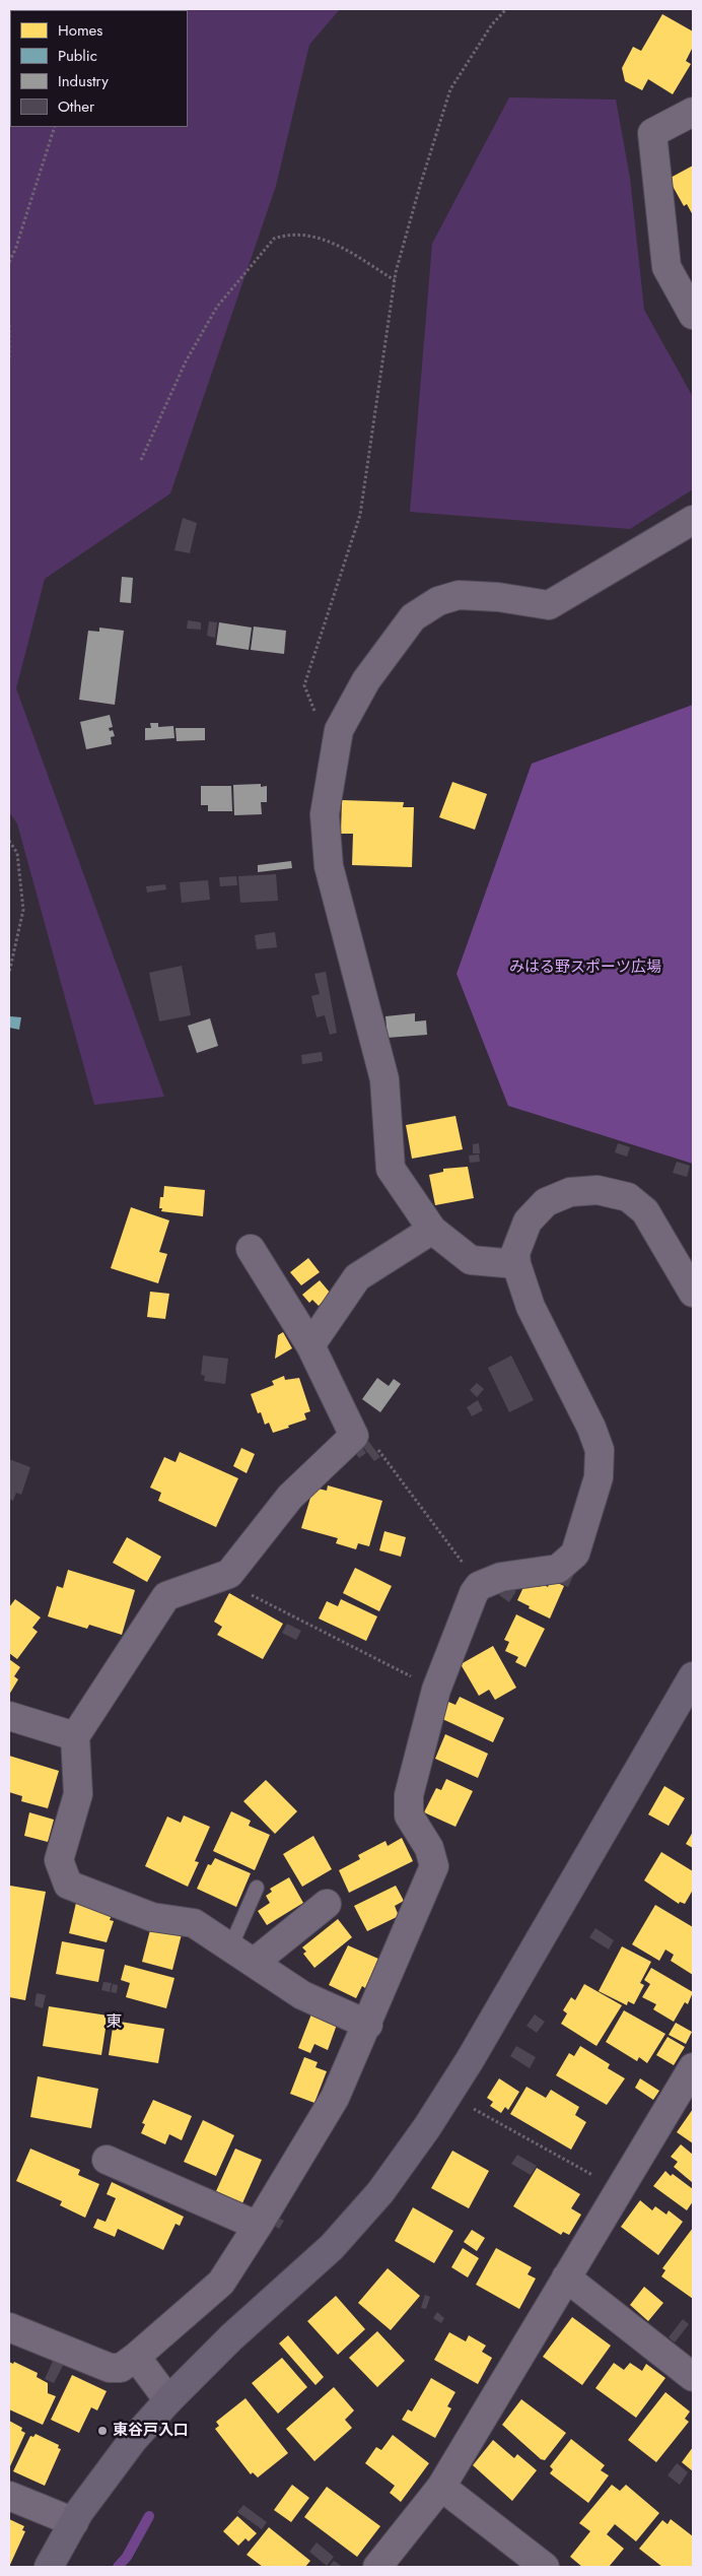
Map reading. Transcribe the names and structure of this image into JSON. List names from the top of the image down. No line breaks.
{"districts":["東"],"parks":["みはる野スポーツ広場"],"places":["東谷戸入口"],"legend":["Homes","Public","Industry","Other"]}
